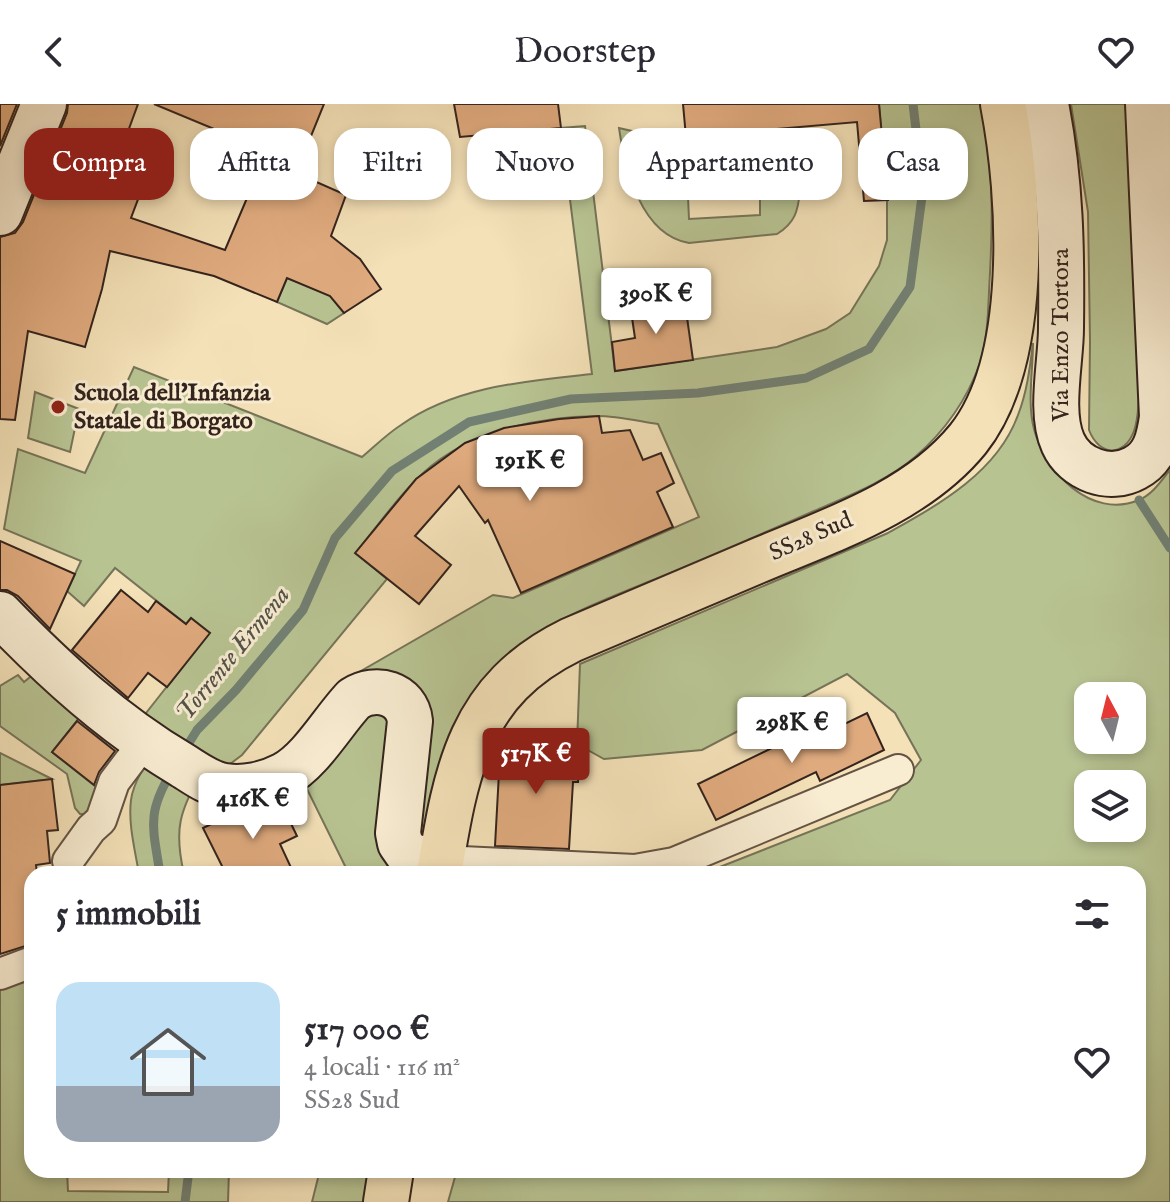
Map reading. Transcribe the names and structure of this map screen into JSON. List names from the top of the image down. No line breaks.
{"streets":{"main road":["Via Enzo Tortora","SS28 Sud"]},"water":["Torrente Ermena"],"places":["Scuola dell'Infanzia Statale di Borgato"],"north":"top","page":{"header":"Doorstep","chip":["Compra","Affitta","Filtri","Nuovo","Appartamento","Casa"],"price":["390K €","191K €","298K €","517K €","416K €"],"heading":"5 immobili","list":[{"name":"517 000 €","note":"4 locali · 116 m² · SS28 Sud"}]}}
